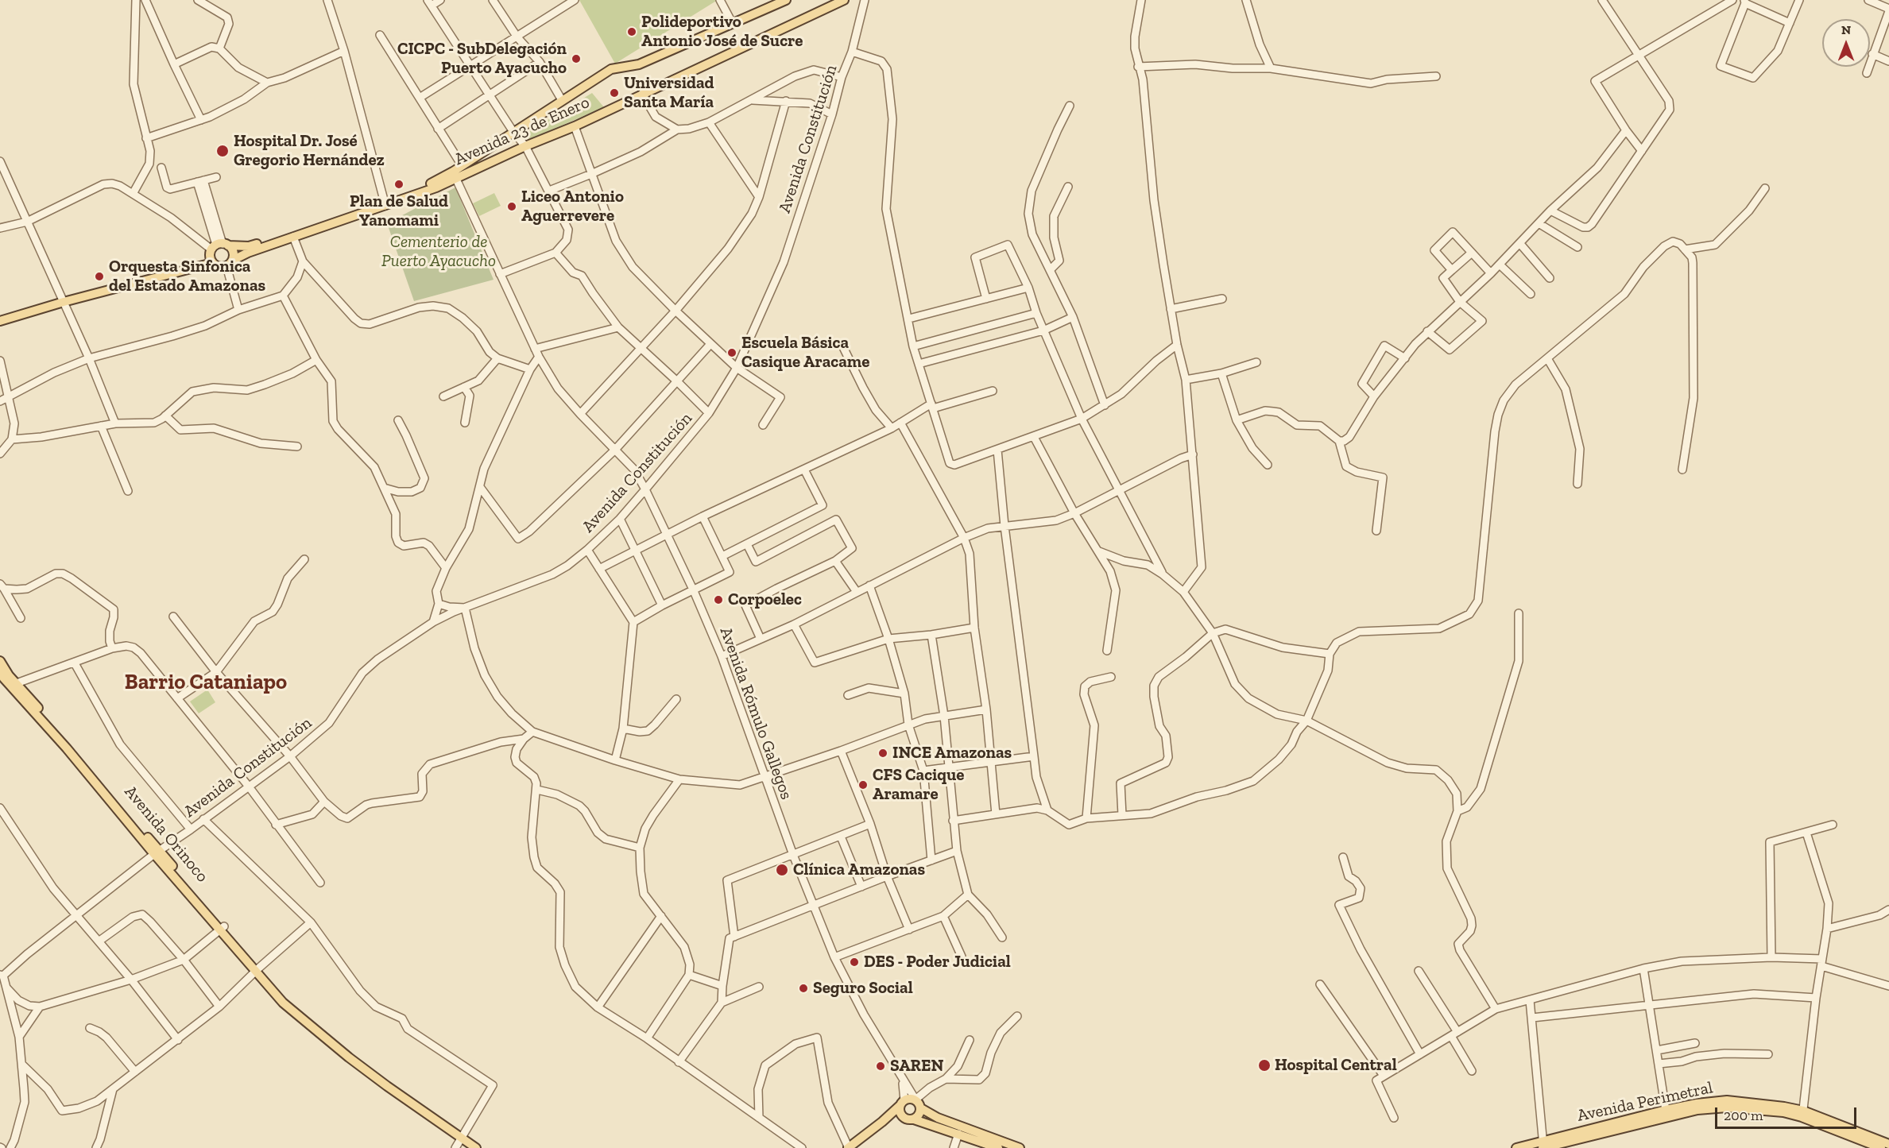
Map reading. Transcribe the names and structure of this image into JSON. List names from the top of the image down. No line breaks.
{"streets":{"main road":["Avenida 23 de Enero","Avenida Orinoco","Avenida Perimetral"],"street":["Avenida Constitución","Avenida Rómulo Gallegos"]},"crossings":[["Avenida 23 de Enero","Avenida Rómulo Gallegos"],["Avenida Constitución","Avenida Rómulo Gallegos"],["Avenida Constitución","Avenida Orinoco"]],"districts":["Barrio Cataniapo"],"parks":["Cementerio de Puerto Ayacucho"],"places":["Polideportivo Antonio José de Sucre","CICPC - SubDelegación Puerto Ayacucho","Universidad Santa María","Hospital Dr. José Gregorio Hernández","Plan de Salud Yanomami","Liceo Antonio Aguerrevere","Orquesta Sinfonica del Estado Amazonas","Escuela Básica Casique Aracame","Corpoelec","INCE Amazonas","CFS Cacique Aramare","Clínica Amazonas","DES - Poder Judicial","Seguro Social","Hospital Central","SAREN"],"scale_bar":"200 m","north":"top"}
